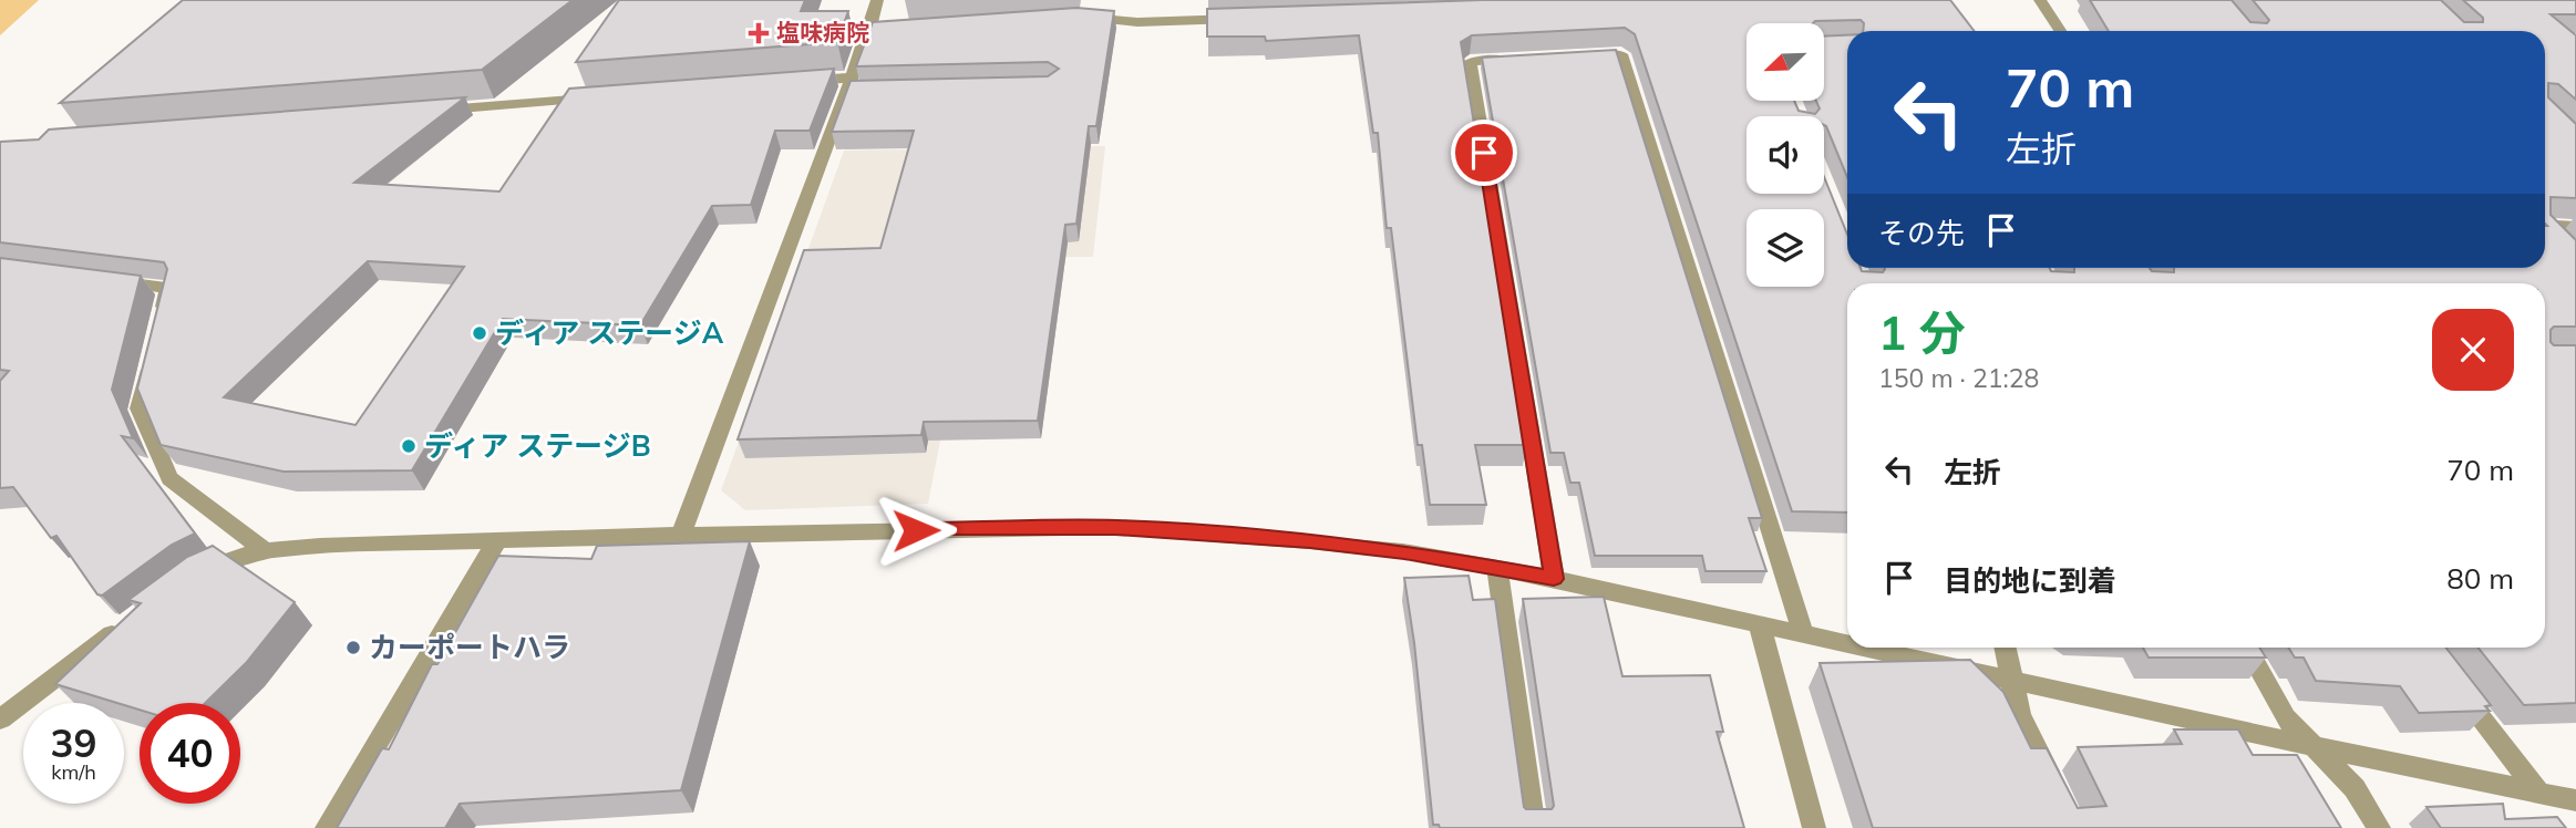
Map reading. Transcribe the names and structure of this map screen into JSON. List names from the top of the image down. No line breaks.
{"places":{"health":["塩味病院"],"other":["ディア ステージA","ディア ステージB","カーポートハラ"]},"north":"bottom left","page":{"turn":["70 m","左折"],"then":"その先","heading":["1 分","150 m · 21:28"],"list":[{"name":"左折","value":"70 m"},{"name":"目的地に到着","value":"80 m"}],"speed":"39 km/h","limit":"40"}}
